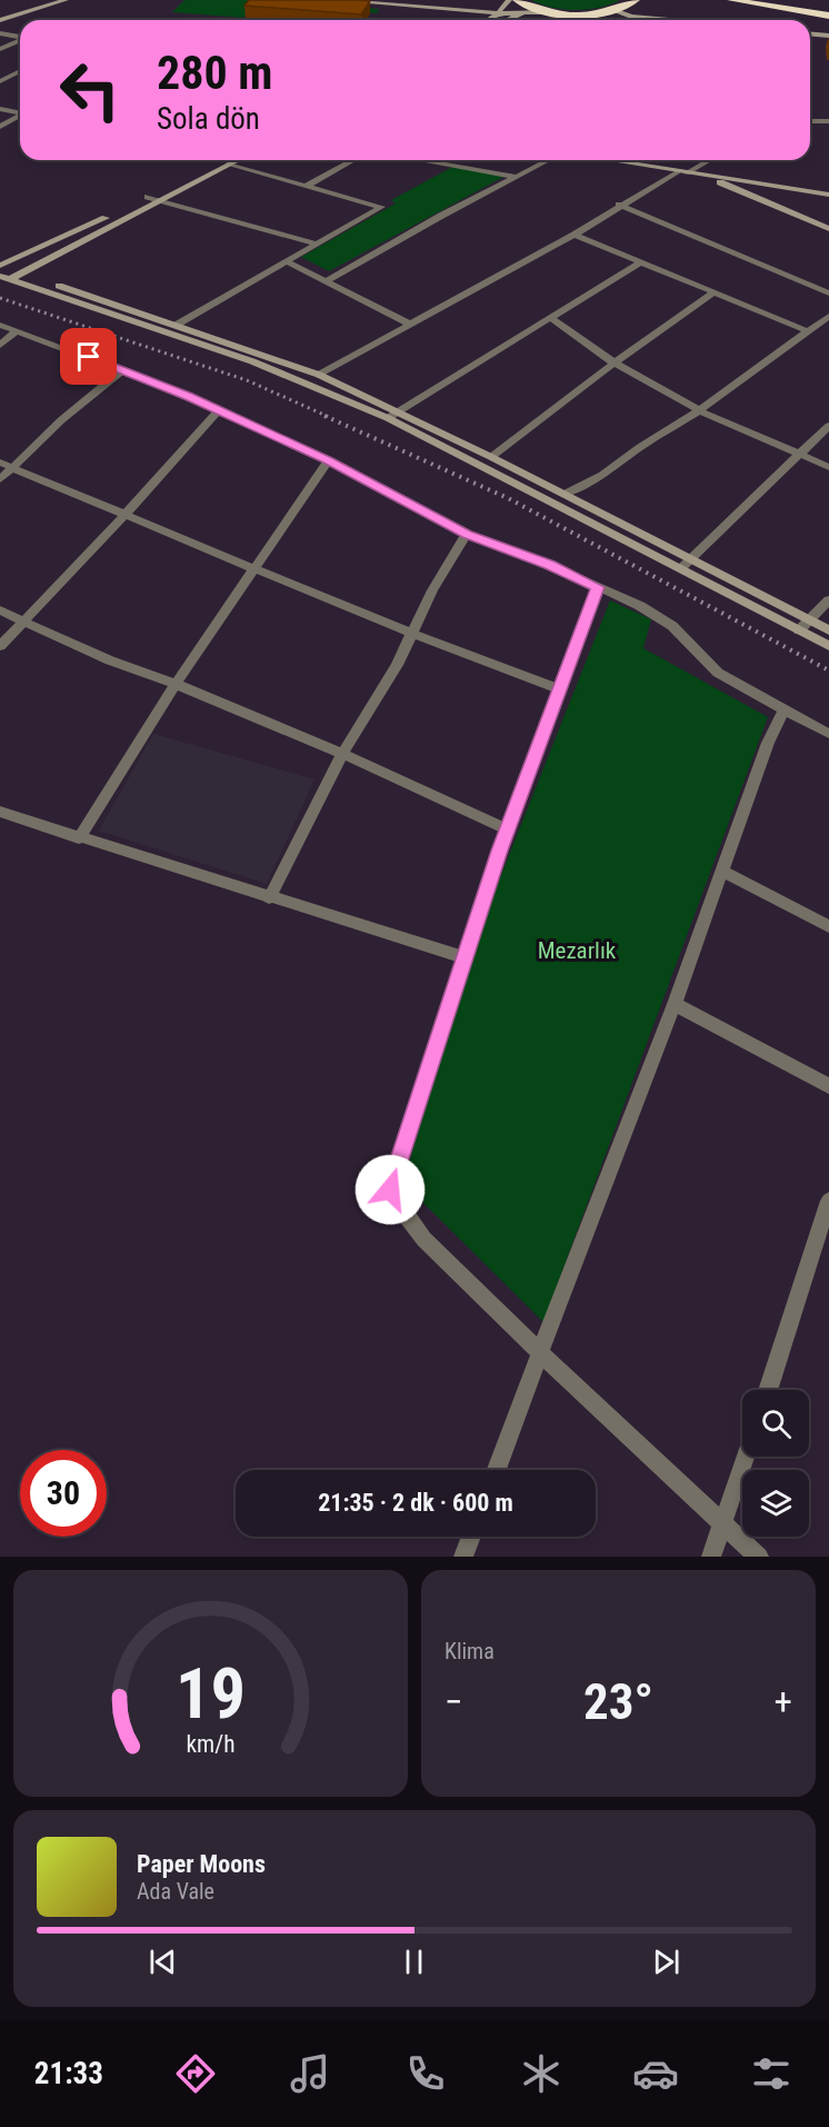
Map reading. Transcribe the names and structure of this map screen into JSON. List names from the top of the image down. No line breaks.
{"parks":["Mezarlık"],"page":{"turn":["280 m","Sola dön"],"limit":"30","trip":"21:35 · 2 dk · 600 m","tile":"Klima","heat":["−","23°","+"],"song":["Paper Moons","Ada Vale"],"tabs":"21:33","gauge":["19","km/h"]}}
